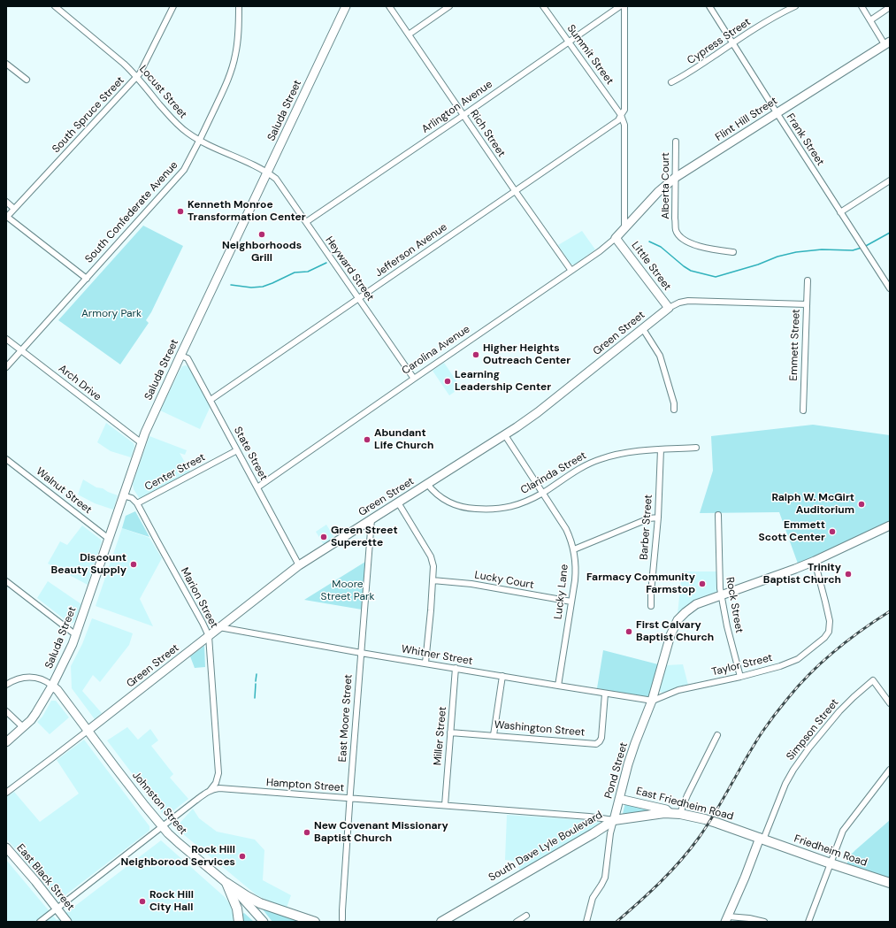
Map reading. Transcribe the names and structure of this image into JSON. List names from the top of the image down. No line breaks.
{"streets":{"main road":["East Friedheim Road","South Dave Lyle Boulevard","Friedheim Road"],"street":["Cypress Street","Summit Street","Locust Street","Arlington Avenue","Saluda Street","South Spruce Street","Flint Hill Street","Rich Street","Frank Street","Alberta Court","South Confederate Avenue","Jefferson Avenue","Little Street","Heyward Street","Green Street","Emmett Street","Carolina Avenue","Arch Drive","State Street","Center Street","Clarinda Street","Walnut Street","Barber Street","Lucky Court","Lucky Lane","Marion Street","Rock Street","Whitner Street","Taylor Street","East Moore Street","Washington Street","Simpson Street","Miller Street","Pond Street","Hampton Street","Johnston Street","East Black Street"]},"crossings":[["Cypress Street","Frank Street"],["Summit Street","Arlington Avenue"],["Summit Street","Jefferson Avenue"],["Locust Street","Saluda Street"],["Locust Street","South Spruce Street"],["Locust Street","South Confederate Avenue"],["Locust Street","Heyward Street"],["Arlington Avenue","Rich Street"],["Arlington Avenue","Heyward Street"],["Saluda Street","Heyward Street"],["Saluda Street","Arch Drive"],["Saluda Street","State Street"],["Saluda Street","Center Street"],["Saluda Street","Walnut Street"],["Saluda Street","Johnston Street"],["Flint Hill Street","Frank Street"],["Flint Hill Street","Alberta Court"],["Flint Hill Street","Carolina Avenue"],["Rich Street","Jefferson Avenue"],["Rich Street","Carolina Avenue"],["South Confederate Avenue","Arch Drive"],["Jefferson Avenue","Heyward Street"],["Jefferson Avenue","State Street"],["Little Street","Green Street"],["Little Street","Carolina Avenue"],["Heyward Street","Carolina Avenue"],["Green Street","Emmett Street"],["Green Street","State Street"],["Green Street","Clarinda Street"],["Green Street","Lucky Lane"],["Green Street","Marion Street"],["Green Street","Whitner Street"],["Green Street","East Moore Street"],["Green Street","Johnston Street"],["Carolina Avenue","State Street"],["State Street","Center Street"],["Center Street","Marion Street"],["Clarinda Street","Barber Street"],["Clarinda Street","Lucky Lane"],["Lucky Court","Lucky Lane"],["Lucky Lane","Whitner Street"],["Marion Street","Hampton Street"],["Rock Street","Taylor Street"],["Rock Street","Pond Street"],["Whitner Street","Taylor Street"],["Whitner Street","East Moore Street"],["Whitner Street","Washington Street"],["Whitner Street","Miller Street"],["Whitner Street","Pond Street"],["Taylor Street","Pond Street"],["East Moore Street","Hampton Street"],["Washington Street","Miller Street"],["Simpson Street","East Friedheim Road"],["Simpson Street","Friedheim Road"],["Miller Street","Hampton Street"],["Pond Street","Hampton Street"],["Pond Street","East Friedheim Road"],["Pond Street","South Dave Lyle Boulevard"],["Hampton Street","Johnston Street"],["Hampton Street","South Dave Lyle Boulevard"],["Hampton Street","East Black Street"],["East Friedheim Road","South Dave Lyle Boulevard"],["East Friedheim Road","Friedheim Road"]],"parks":["Armory Park","Moore Street Park"],"places":["Kenneth Monroe Transformation Center","Neighborhoods Grill","Higher Heights Outreach Center","Learning Leadership Center","Abundant Life Church","Ralph W. McGirt Auditorium","Emmett Scott Center","Green Street Superette","Discount Beauty Supply","Trinity Baptist Church","Farmacy Community Farmstop","First Calvary Baptist Church","New Covenant Missionary Baptist Church","Rock Hill Neighborood Services","Rock Hill City Hall"]}
